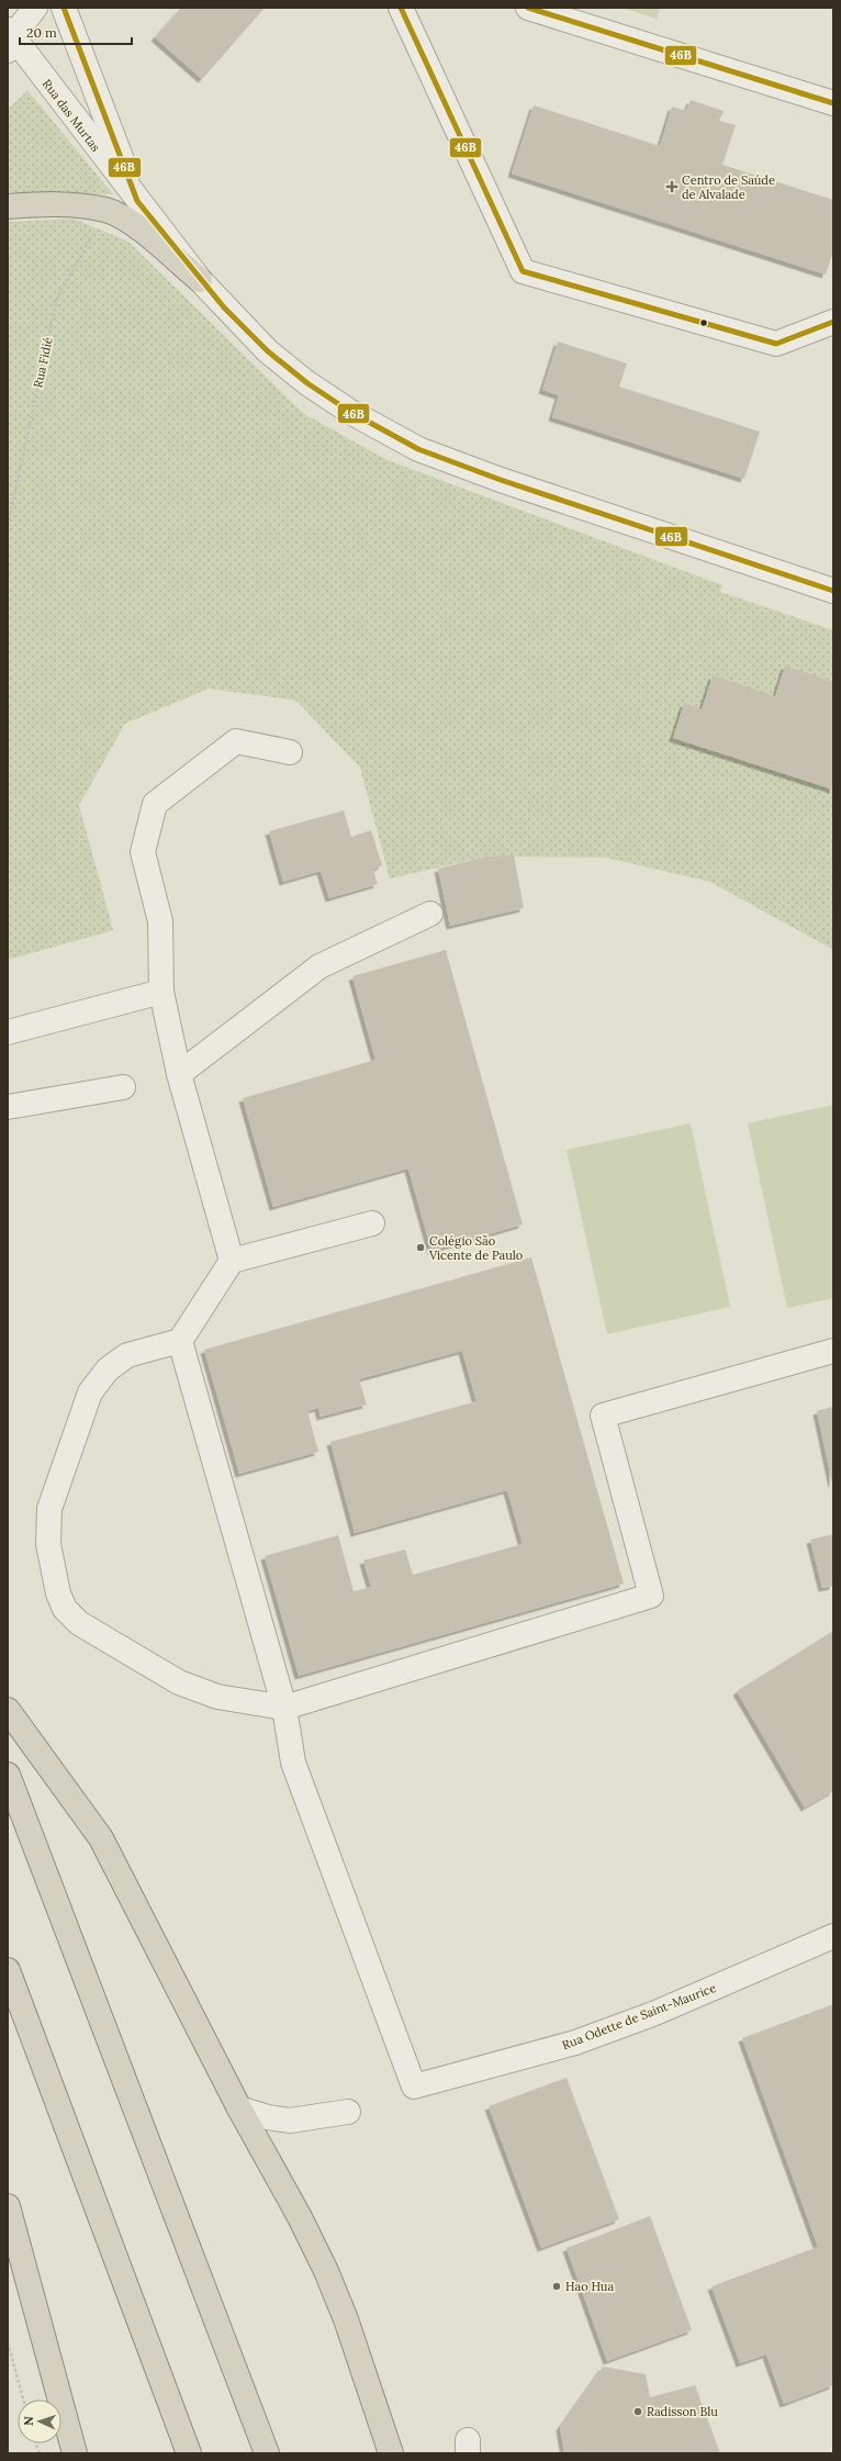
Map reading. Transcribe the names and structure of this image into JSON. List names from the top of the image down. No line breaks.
{"streets":{"street":["Rua das Murtas","Rua Odette de Saint-Maurice"],"path":["Rua Fidié"]},"places":{"health":["Centro de Saúde de Alvalade"],"other":["Colégio São Vicente de Paulo","Hao Hua","Radisson Blu"]},"lines":["transit line 46B"],"scale_bar":"20 m","north":"left"}
